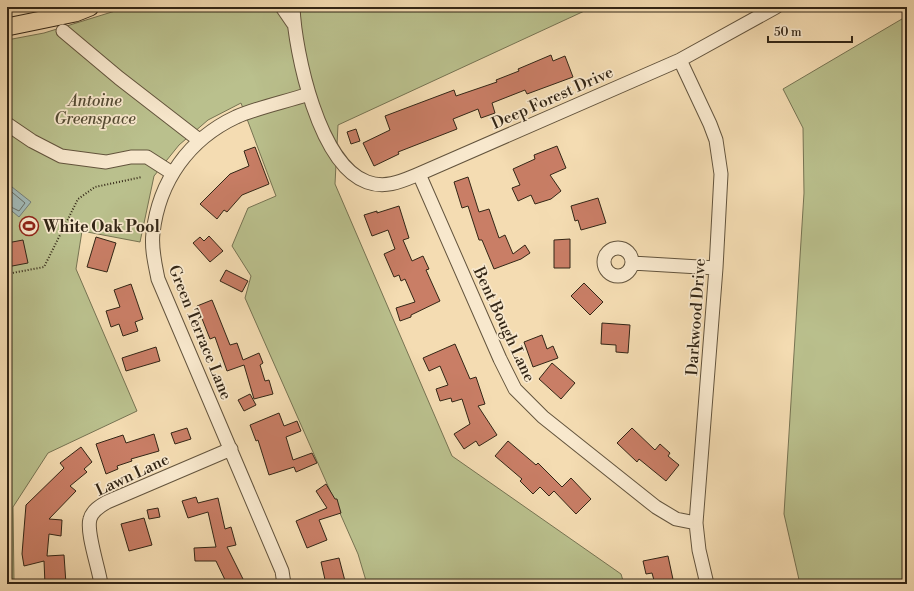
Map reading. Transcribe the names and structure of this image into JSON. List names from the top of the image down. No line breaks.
{"streets":{"street":["Deep Forest Drive","Darkwood Drive","Bent Bough Lane","Green Terrace Lane","Lawn Lane"]},"crossings":[["Deep Forest Drive","Darkwood Drive"],["Deep Forest Drive","Bent Bough Lane"],["Deep Forest Drive","Green Terrace Lane"],["Darkwood Drive","Bent Bough Lane"],["Green Terrace Lane","Lawn Lane"]],"parks":["Antoine Greenspace"],"places":{"sports":["White Oak Pool"]},"scale_bar":"50 m"}
